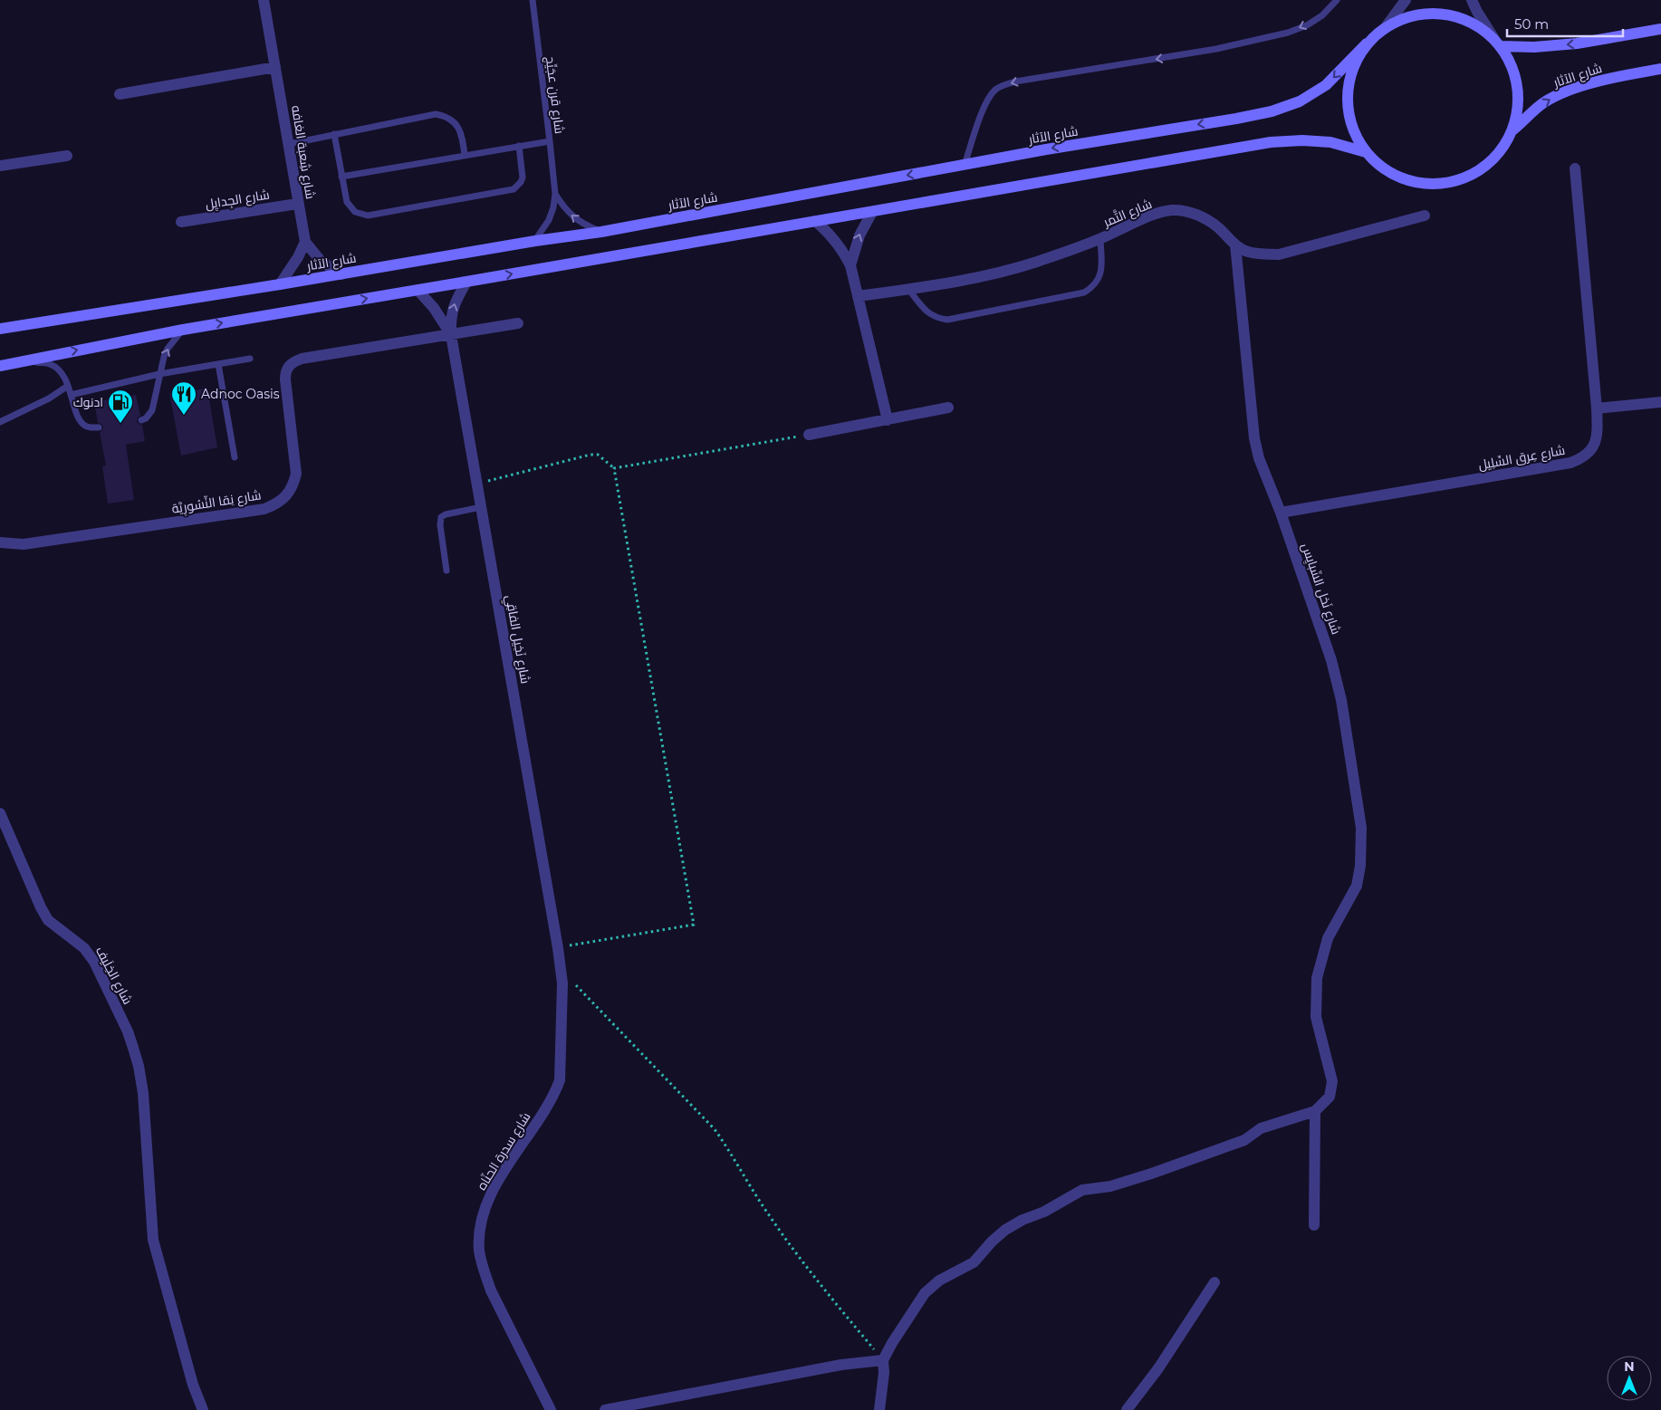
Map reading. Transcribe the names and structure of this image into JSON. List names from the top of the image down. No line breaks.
{"streets":{"street":["شارع الآثار","شارع شِعبة الغافه","شارع الجِدايِل","شارع التَّمر","شارع عِرق السِّلِيل","شارع نِقا النِّسُورِيَّة","شارع نَخل السِّبايِس","شارع نَخِيل الفاقِي","شارع الخِلَيف","شارع سدرة الحنّاه"],"lane":["شارع قرن عجَيِّج"]},"crossings":[["شارع الآثار","شارع قرن عجَيِّج"],["شارع الآثار","شارع شِعبة الغافه"],["شارع شِعبة الغافه","شارع الجِدايِل"],["شارع التَّمر","شارع نَخل السِّبايِس"],["شارع عِرق السِّلِيل","شارع نَخل السِّبايِس"],["شارع نِقا النِّسُورِيَّة","شارع نَخِيل الفاقِي"],["شارع نَخِيل الفاقِي","شارع سدرة الحنّاه"]],"places":{"restaurant":["Adnoc Oasis"],"fuel station":["ادنوك"]},"scale_bar":"50 m","north":"top"}
